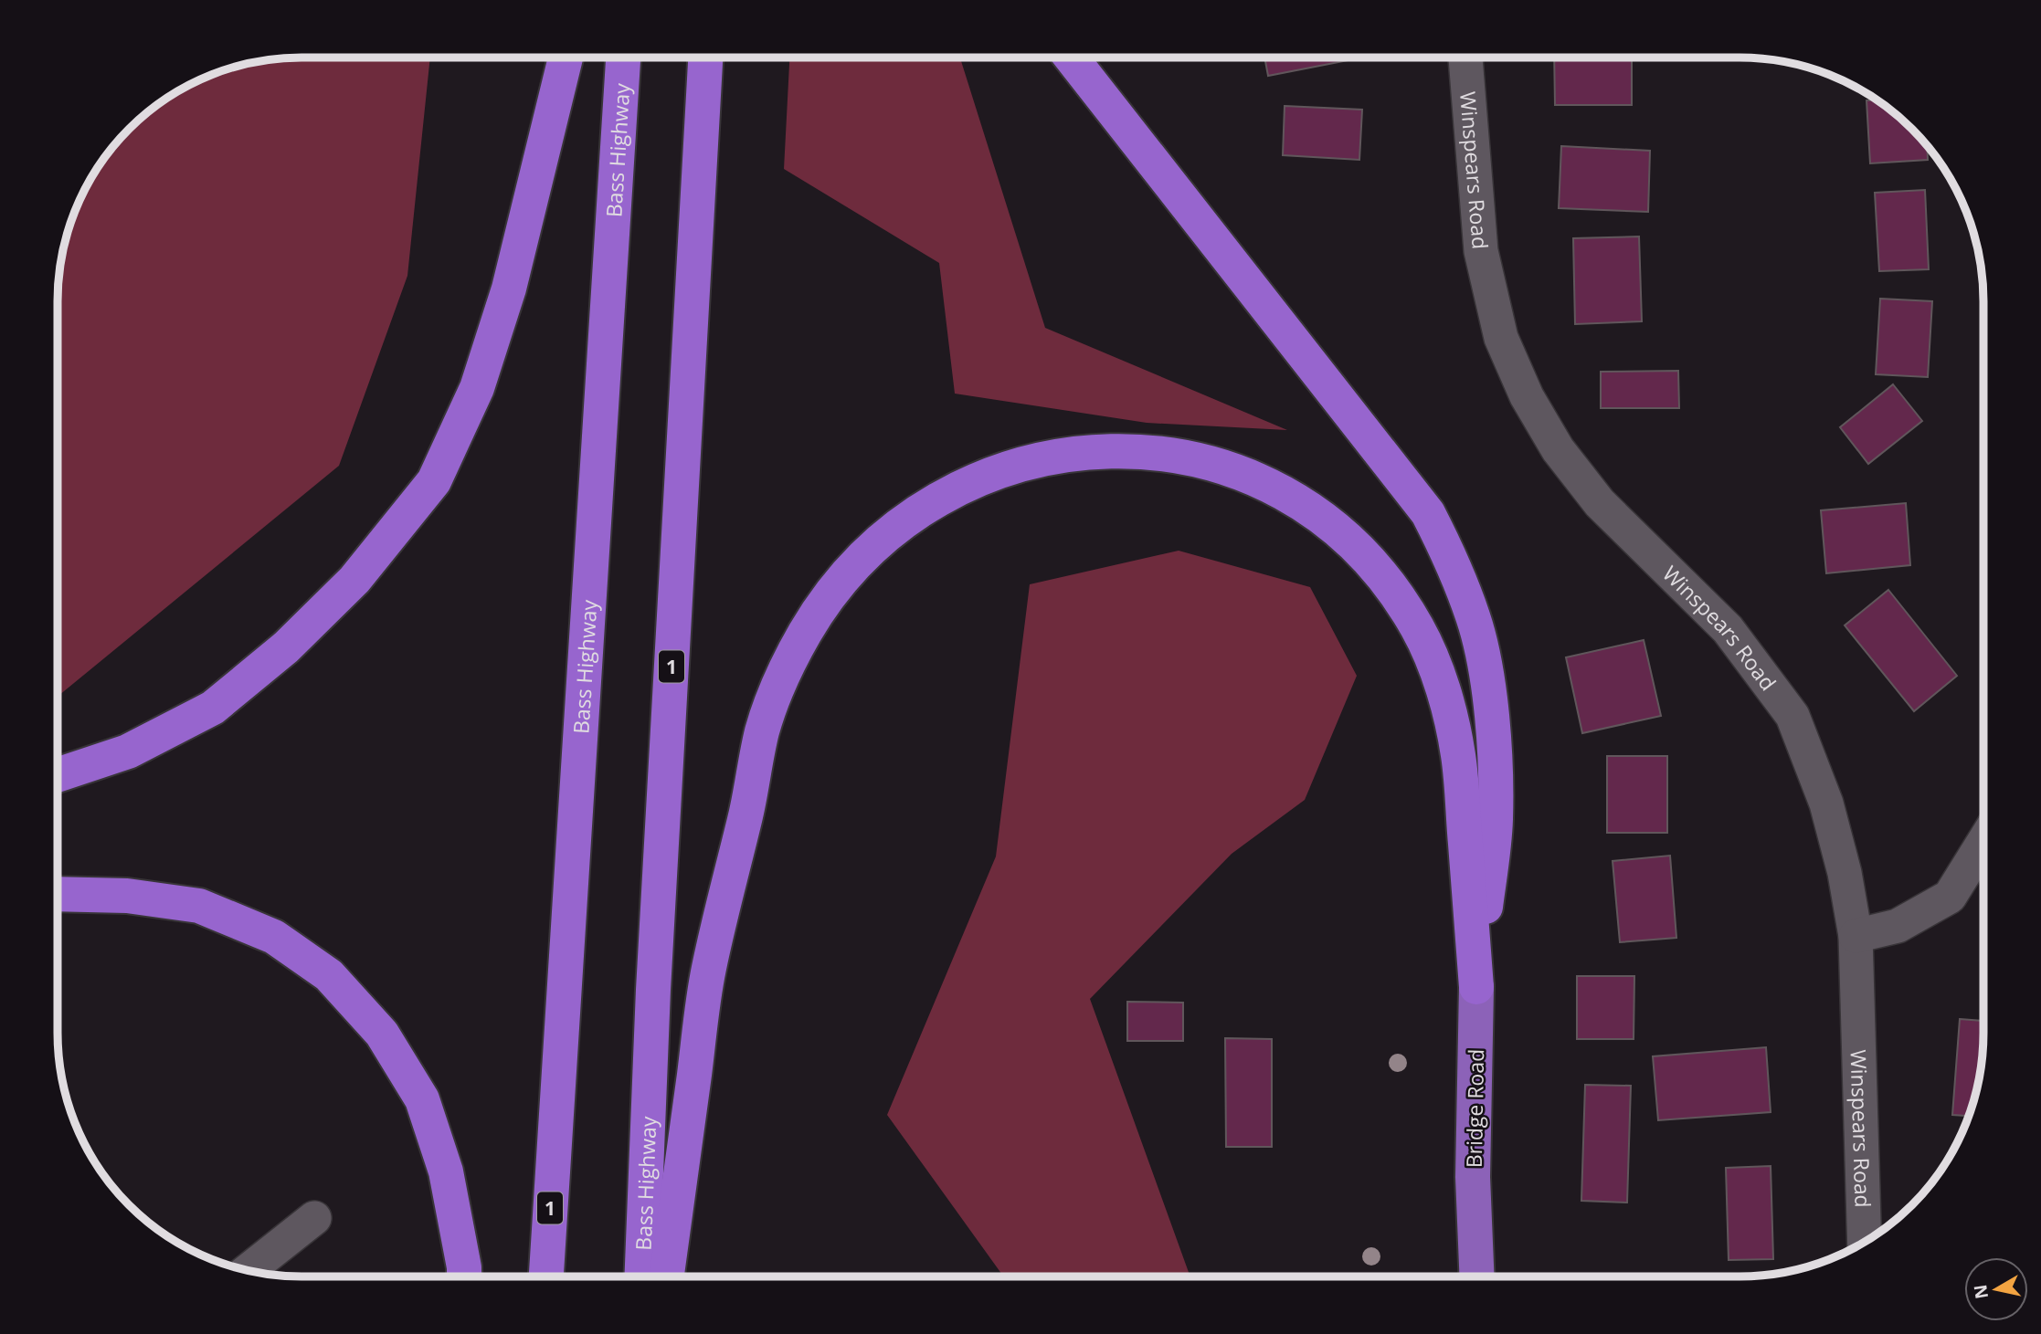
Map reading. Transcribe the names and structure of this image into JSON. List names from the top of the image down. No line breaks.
{"streets":{"highway":["Bass Highway","1","Bridge Road"],"street":["Winspears Road"]},"north":"left"}
